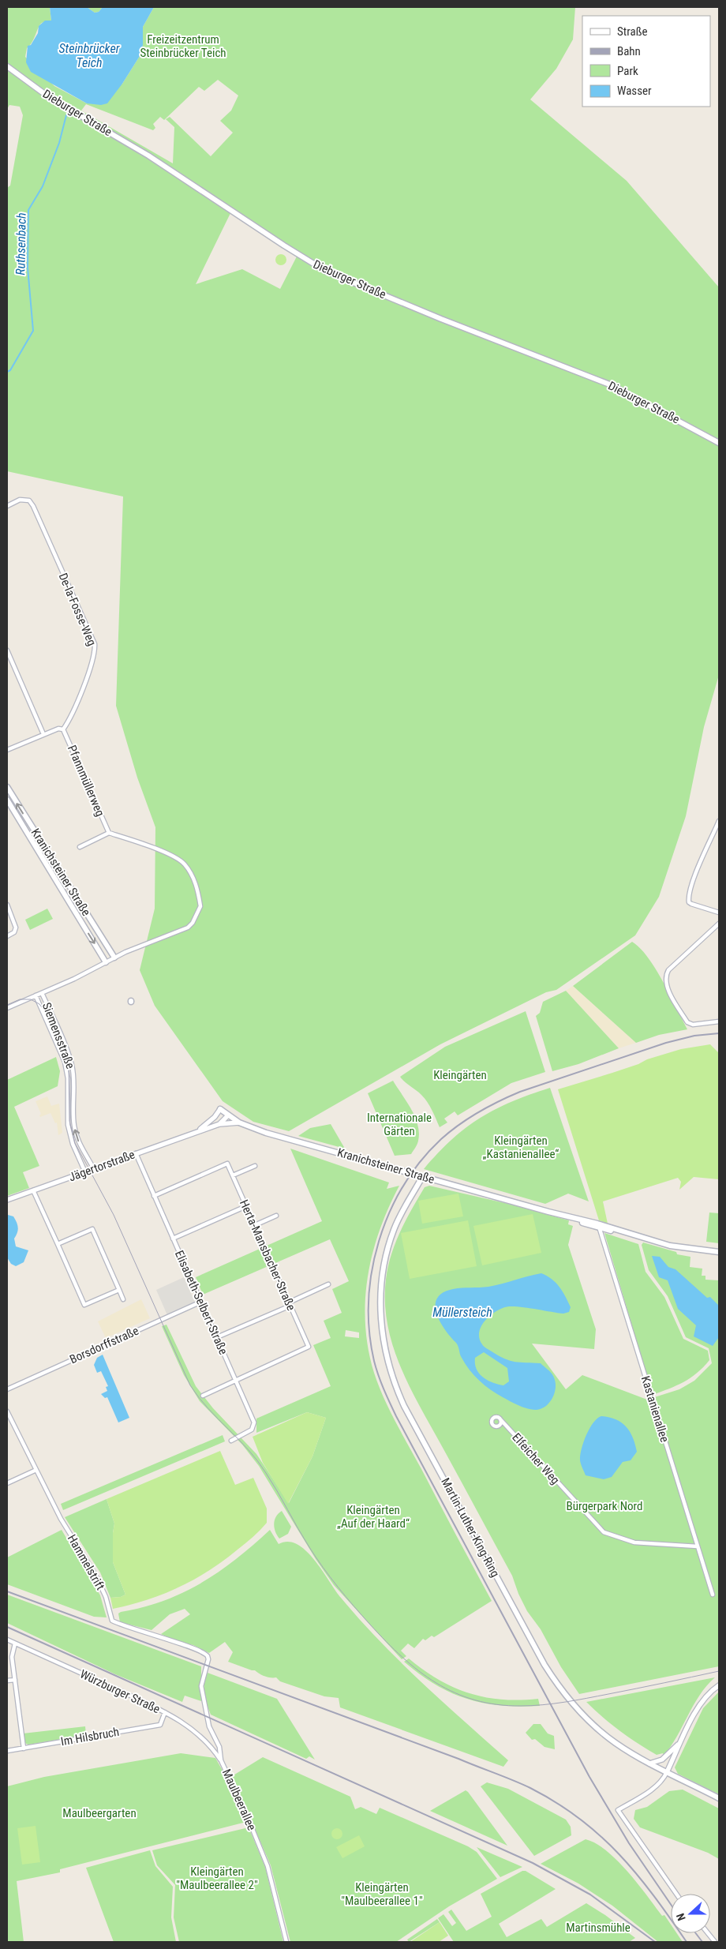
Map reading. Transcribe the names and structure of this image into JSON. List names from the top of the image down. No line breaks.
{"streets":{"main road":["Dieburger Straße","Kranichsteiner Straße","Martin-Luther-King-Ring"],"street":["De-la-Fosse-Weg","Pfannmüllerweg","Siemensstraße","Jägertorstraße","Herta-Mansbacher-Straße","Elisabeth-Selbert-Straße","Borsdorffstraße","Kastanienallee","Elfeicher Weg","Hammelstrift","Würzburger Straße","Im Hilsbruch","Maulbeerallee"]},"crossings":[["De-la-Fosse-Weg","Pfannmüllerweg"],["Kranichsteiner Straße","Jägertorstraße"],["Kranichsteiner Straße","Kastanienallee"],["Kranichsteiner Straße","Martin-Luther-King-Ring"],["Siemensstraße","Jägertorstraße"],["Jägertorstraße","Elisabeth-Selbert-Straße"],["Herta-Mansbacher-Straße","Elisabeth-Selbert-Straße"],["Elisabeth-Selbert-Straße","Borsdorffstraße"],["Kastanienallee","Elfeicher Weg"],["Hammelstrift","Maulbeerallee"],["Würzburger Straße","Im Hilsbruch"],["Würzburger Straße","Maulbeerallee"]],"water":["Steinbrücker Teich","Ruthsenbach","Müllersteich"],"parks":["Freizeitzentrum Steinbrücker Teich","Kleingärten","Internationale Gärten","Kleingärten „Kastanienallee“","Bürgerpark Nord","Kleingärten „Auf der Haard“","Maulbeergarten","Kleingärten \"Maulbeerallee 2\"","Kleingärten \"Maulbeerallee 1\"","Martinsmühle"],"legend":["Straße","Bahn","Park","Wasser"],"north":"left"}
